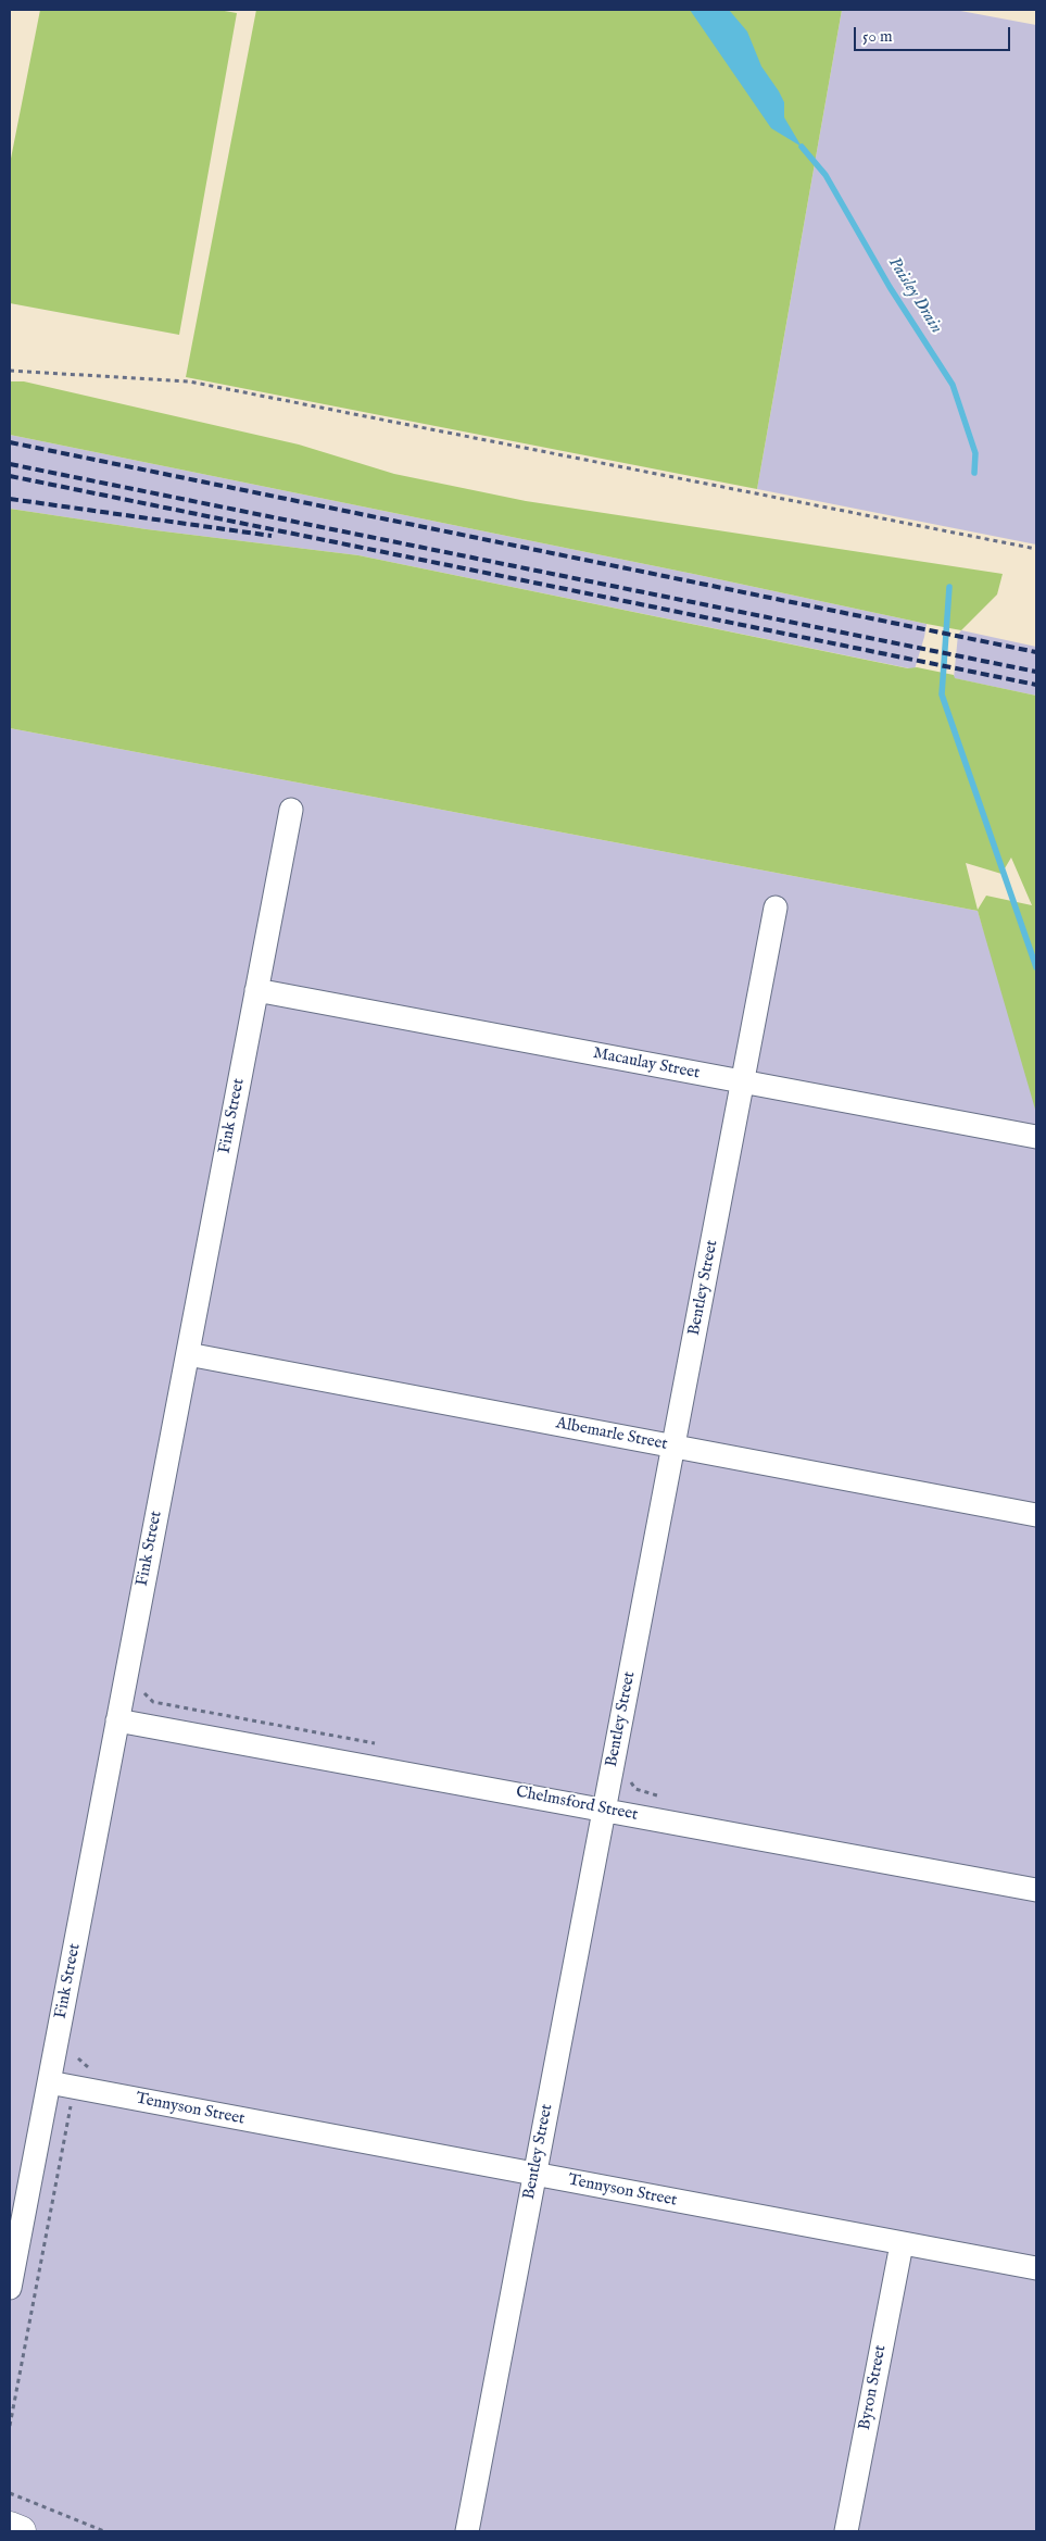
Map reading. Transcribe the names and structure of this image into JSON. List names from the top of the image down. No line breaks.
{"streets":{"street":["Macaulay Street","Fink Street","Bentley Street","Albemarle Street","Chelmsford Street","Tennyson Street","Byron Street"]},"crossings":[["Macaulay Street","Fink Street"],["Macaulay Street","Bentley Street"],["Fink Street","Albemarle Street"],["Fink Street","Chelmsford Street"],["Fink Street","Tennyson Street"],["Bentley Street","Albemarle Street"],["Bentley Street","Chelmsford Street"],["Bentley Street","Tennyson Street"],["Tennyson Street","Byron Street"]],"water":["Paisley Drain"],"scale_bar":"50 m"}
